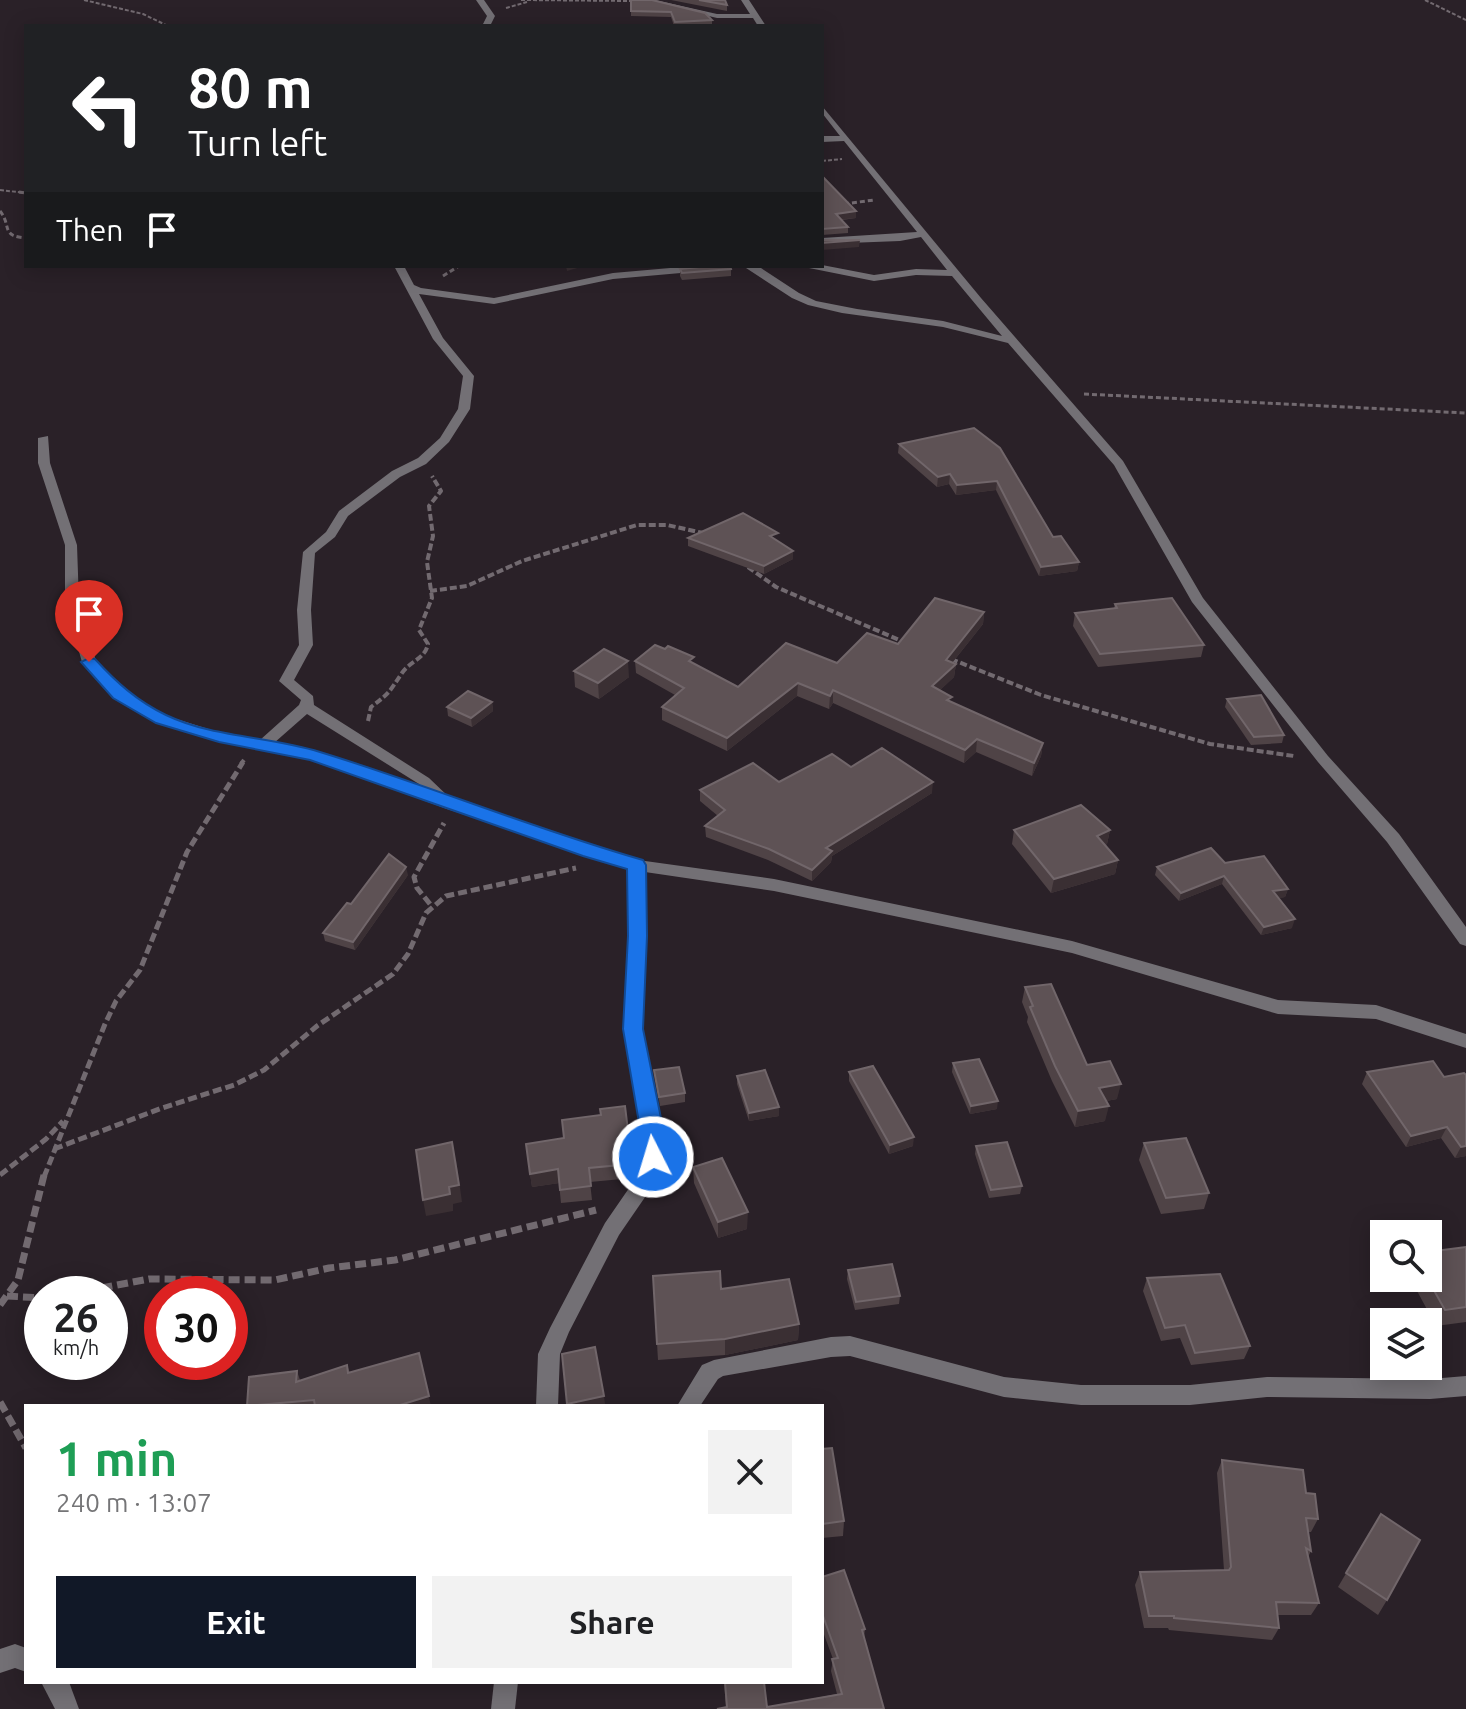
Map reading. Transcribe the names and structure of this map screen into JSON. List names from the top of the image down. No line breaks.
{"page":{"turn":["80 m","Turn left"],"then":"Then","speed":"26 km/h","limit":"30","heading":["1 min","240 m · 13:07"],"buttons":["Exit","Share"]}}
